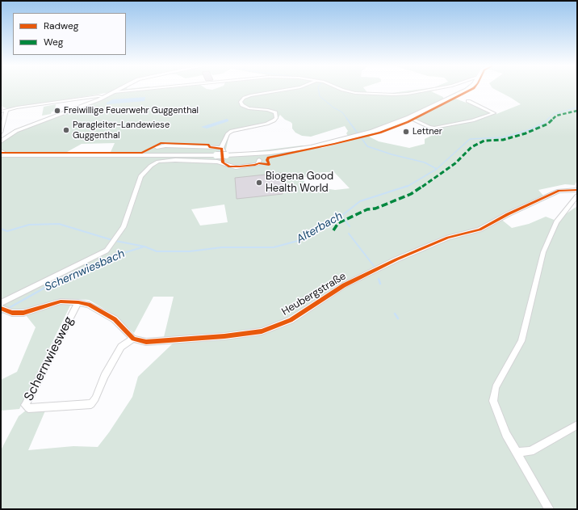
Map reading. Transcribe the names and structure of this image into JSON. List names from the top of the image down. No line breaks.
{"streets":{"street":["Heubergstraße","Schernwiesweg"]},"crossings":[["Heubergstraße","Schernwiesweg"]],"water":["Alterbach","Schernwiesbach"],"places":["Freiwillige Feuerwehr Guggenthal","Paragleiter-Landewiese Guggenthal","Lettner","Biogena Good Health World"],"legend":["Radweg","Weg"]}
